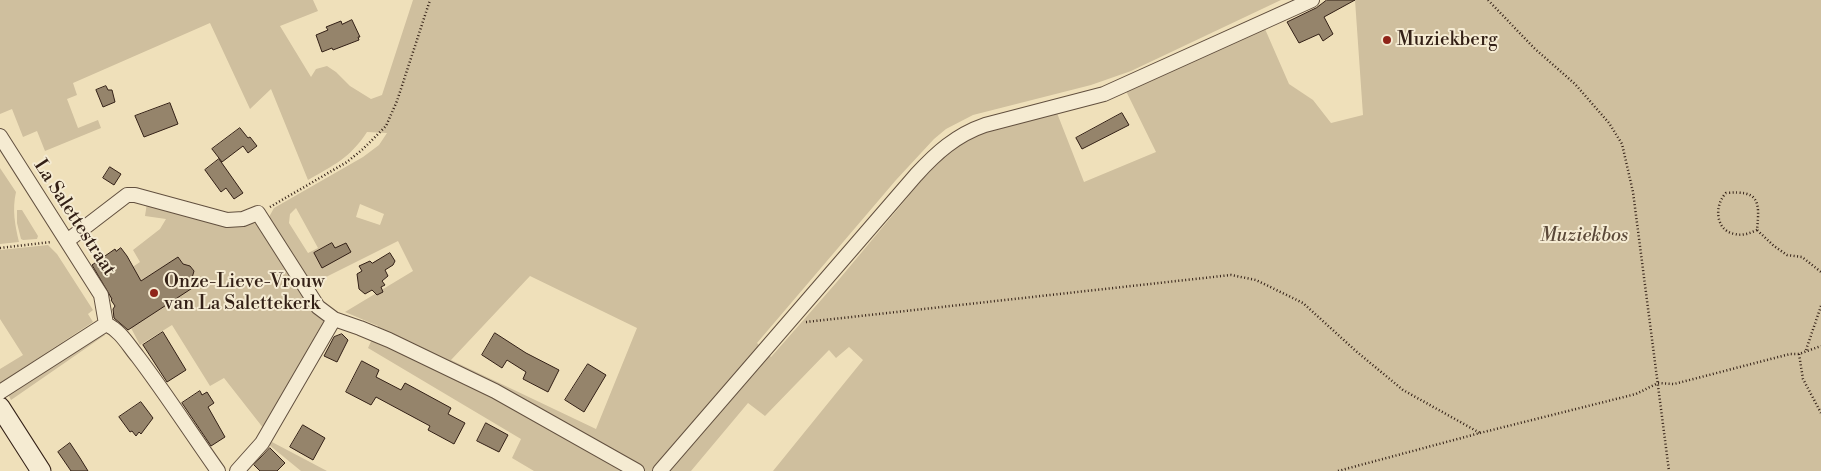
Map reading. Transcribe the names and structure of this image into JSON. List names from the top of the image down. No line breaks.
{"streets":{"street":["La Salettestraat"]},"parks":["Muziekbos"],"places":["Muziekberg","Onze-Lieve-Vrouw van La Salettekerk"]}
